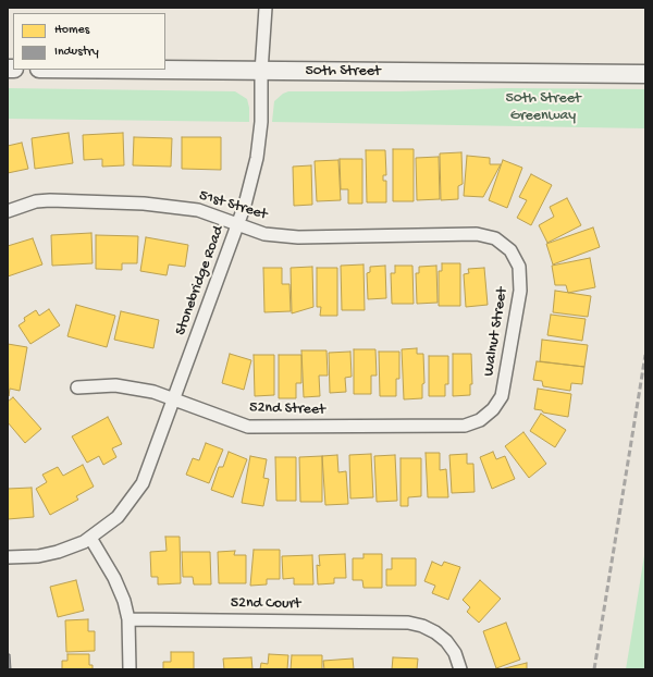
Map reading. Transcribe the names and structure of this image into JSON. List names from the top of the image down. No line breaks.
{"streets":{"main road":["50th Street"],"street":["51st Street","Stonebridge Road","Walnut Street","52nd Street","52nd Court"]},"crossings":[["50th Street","Stonebridge Road"],["51st Street","Stonebridge Road"],["51st Street","Walnut Street"],["Stonebridge Road","52nd Street"],["Walnut Street","52nd Street"]],"parks":["50th Street Greenway"],"legend":["Homes","Industry"]}
